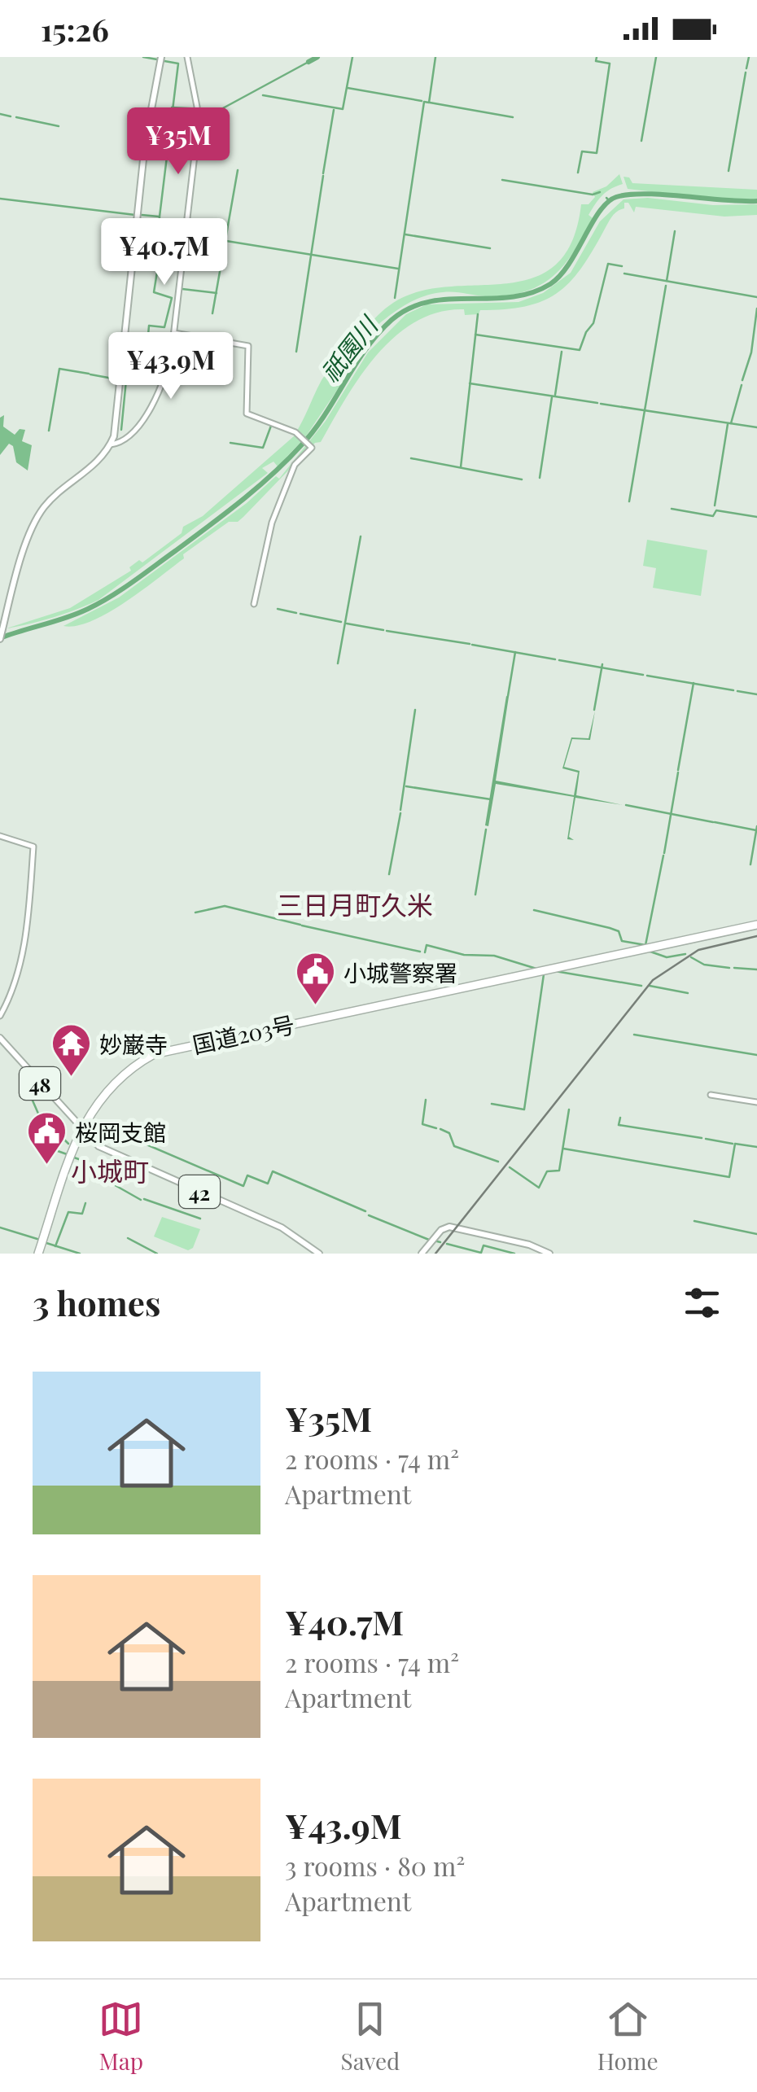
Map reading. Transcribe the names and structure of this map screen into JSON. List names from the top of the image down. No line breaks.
{"streets":{"highway":["国道203号"],"main road":["48","42"]},"crossings":[["国道203号","48"],["国道203号","42"],["48","42"]],"districts":["三日月町久米","小城町"],"water":["祇園川"],"places":{"public building":["小城警察署","桜岡支館"],"temple":["妙巌寺"]},"page":{"status":"15:26","price":["¥35M","¥40.7M","¥43.9M"],"heading":"3 homes","list":[{"name":"¥35M","note":"2 rooms · 74 m² · Apartment"},{"name":"¥40.7M","note":"2 rooms · 74 m² · Apartment"},{"name":"¥43.9M","note":"3 rooms · 80 m² · Apartment"}],"tabs":["Map","Saved","Home"]}}
